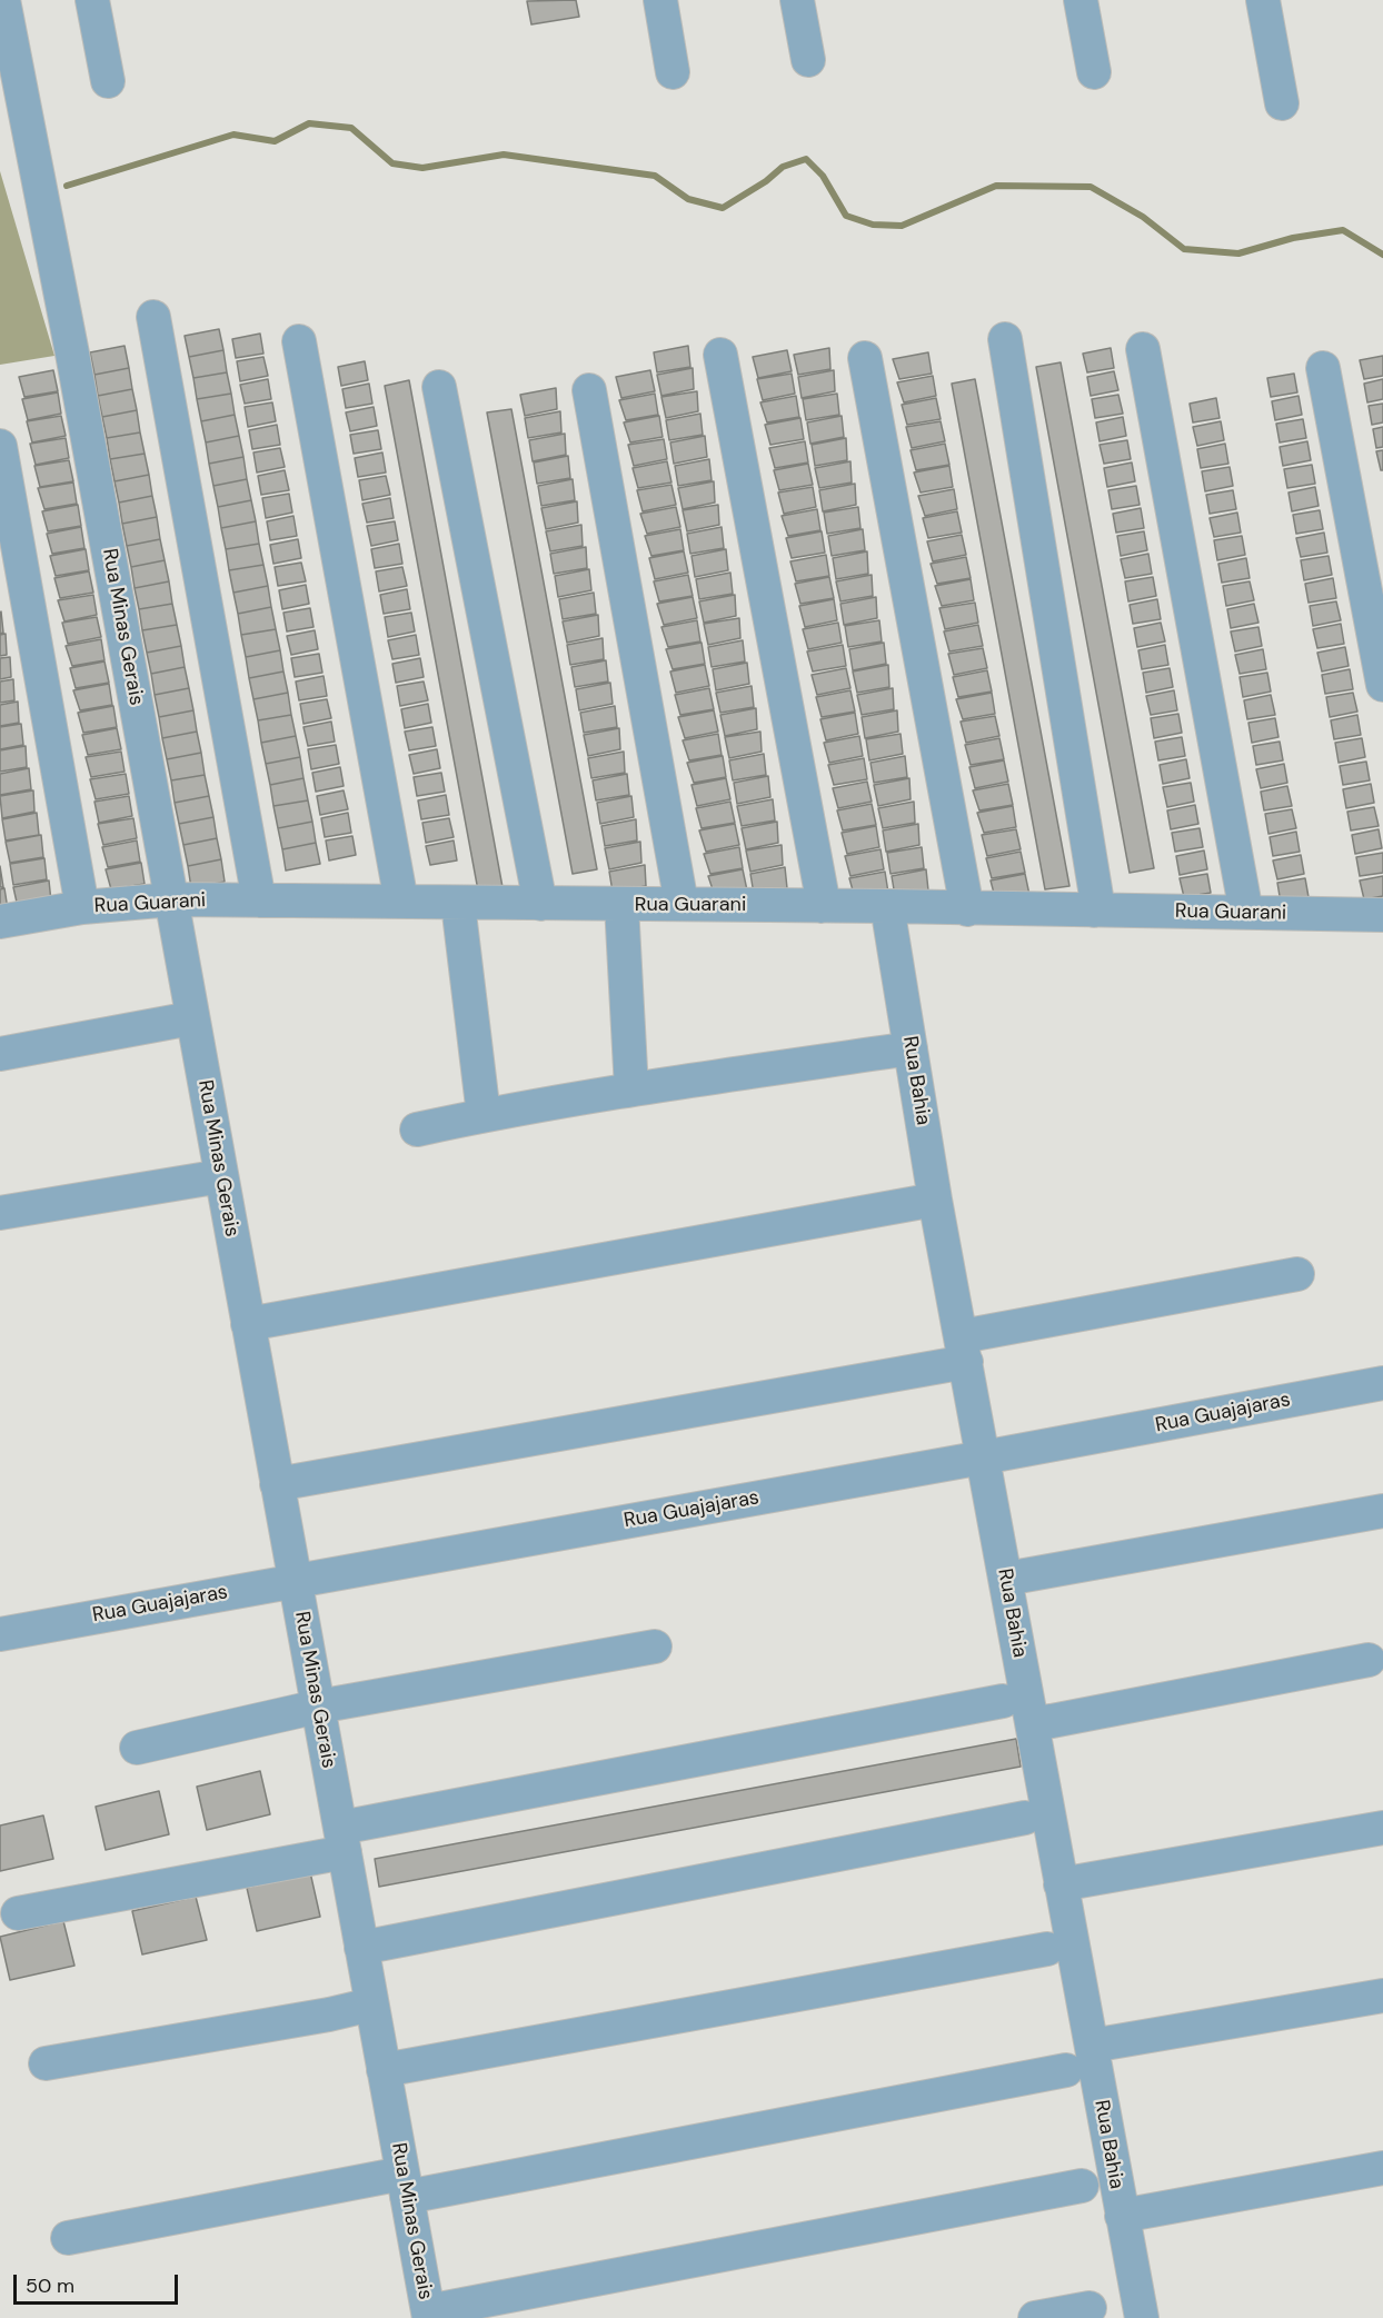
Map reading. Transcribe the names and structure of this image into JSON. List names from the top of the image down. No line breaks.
{"streets":{"street":["Rua Minas Gerais","Rua Guarani","Rua Bahia","Rua Guajajaras"]},"crossings":[["Rua Minas Gerais","Rua Guarani"],["Rua Minas Gerais","Rua Guajajaras"],["Rua Guarani","Rua Bahia"],["Rua Bahia","Rua Guajajaras"]],"scale_bar":"50 m"}
